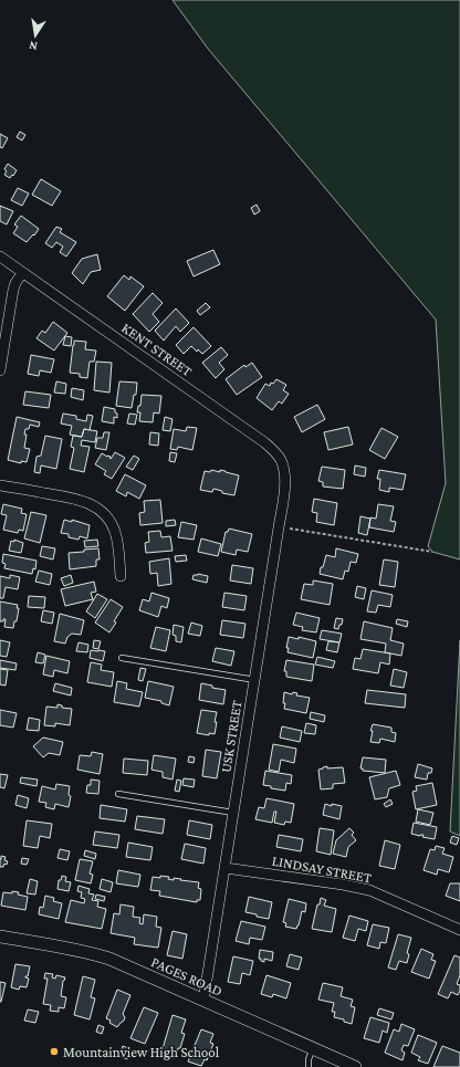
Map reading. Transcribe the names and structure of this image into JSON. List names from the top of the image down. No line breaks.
{"streets":{"street":["KENT STREET","USK STREET","LINDSAY STREET","PAGES ROAD"]},"crossings":[["KENT STREET","USK STREET"],["USK STREET","LINDSAY STREET"],["USK STREET","PAGES ROAD"]],"places":["Mountainview High School"],"north":"bottom"}
